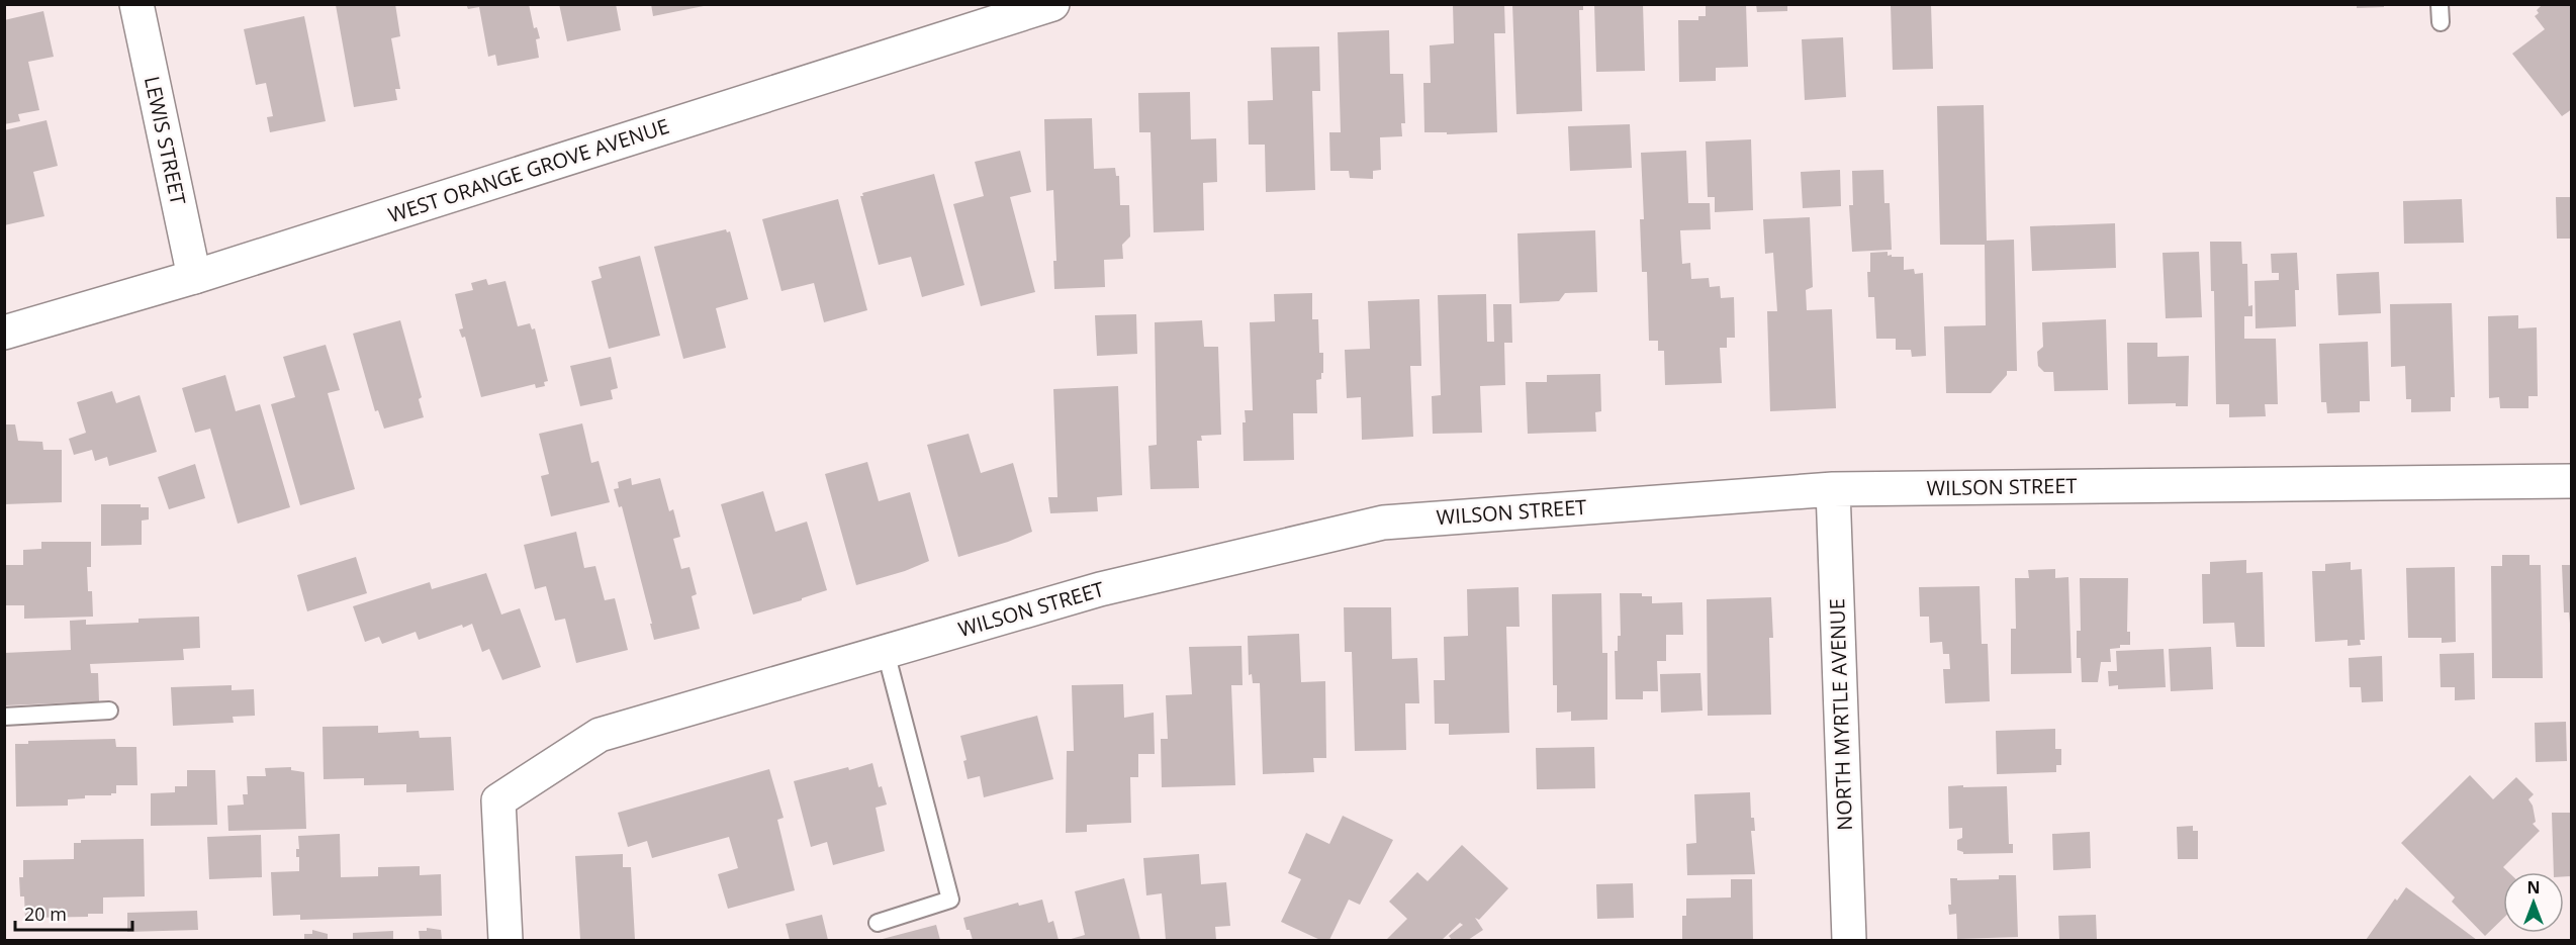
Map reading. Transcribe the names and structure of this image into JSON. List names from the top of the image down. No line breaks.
{"streets":{"street":["LEWIS STREET","WEST ORANGE GROVE AVENUE","WILSON STREET","NORTH MYRTLE AVENUE"]},"crossings":[["LEWIS STREET","WEST ORANGE GROVE AVENUE"],["WILSON STREET","NORTH MYRTLE AVENUE"]],"scale_bar":"20 m","north":"top"}
